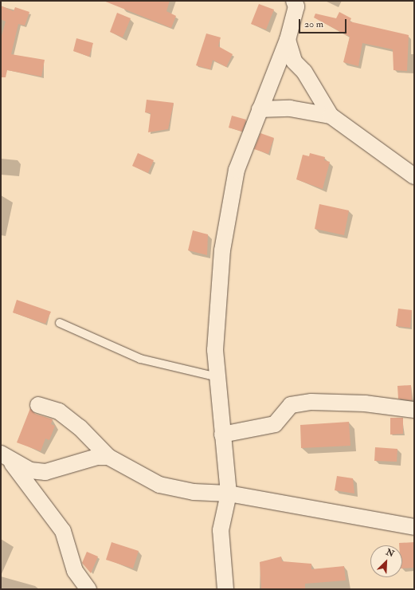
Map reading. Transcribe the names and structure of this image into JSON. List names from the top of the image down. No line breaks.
{"scale_bar":"20 m","north":"top right"}
